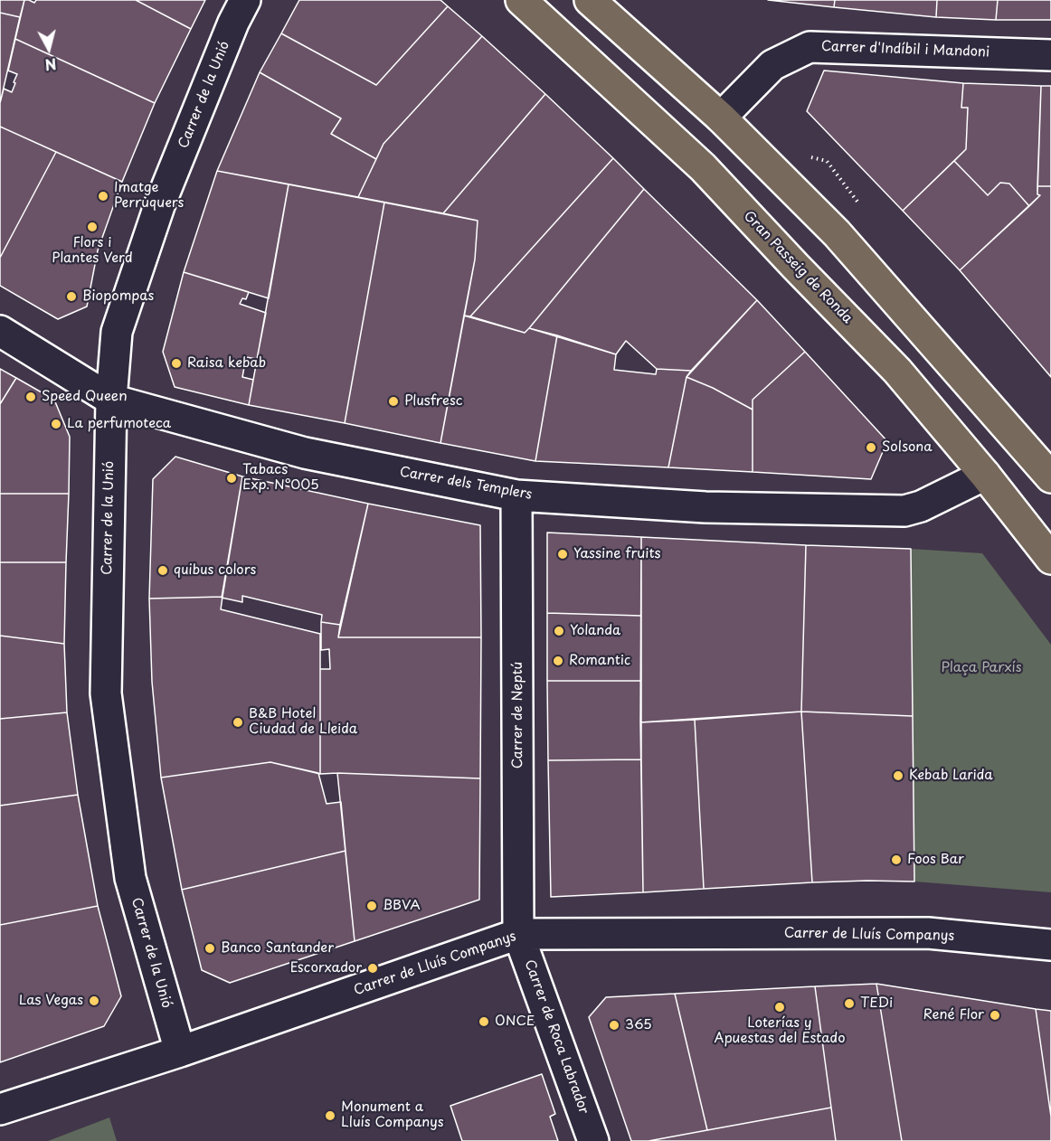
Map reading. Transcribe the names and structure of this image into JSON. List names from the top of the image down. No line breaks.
{"streets":{"main road":["Gran Passeig de Ronda"],"street":["Carrer d'Indíbil i Mandoni","Carrer de la Unió","Carrer dels Templers","Carrer de Neptú","Carrer de Lluís Companys","Carrer de Roca Labrador"]},"crossings":[["Carrer de la Unió","Carrer dels Templers"],["Carrer de la Unió","Carrer de Lluís Companys"],["Gran Passeig de Ronda","Carrer dels Templers"],["Carrer dels Templers","Carrer de Neptú"],["Carrer de Neptú","Carrer de Lluís Companys"],["Carrer de Neptú","Carrer de Roca Labrador"],["Carrer de Lluís Companys","Carrer de Roca Labrador"]],"parks":["Plaça Parxís"],"places":["Imatge Perruquers","Flors i Plantes Verd","Biopompas","Raisa kebab","Speed Queen","Plusfresc","La perfumoteca","Solsona","Tabacs Exp. N°005","Yassine fruits","quibus colors","Yolanda","Romantic","B&B Hotel Ciudad de Lleida","Kebab Larida","Foos Bar","BBVA","Banco Santander","Escorxador","Las Vegas","TEDi","Loterías y Apuestas del Estado","René Flor","ONCE","365","Monument a Lluís Companys"],"north":"bottom"}
